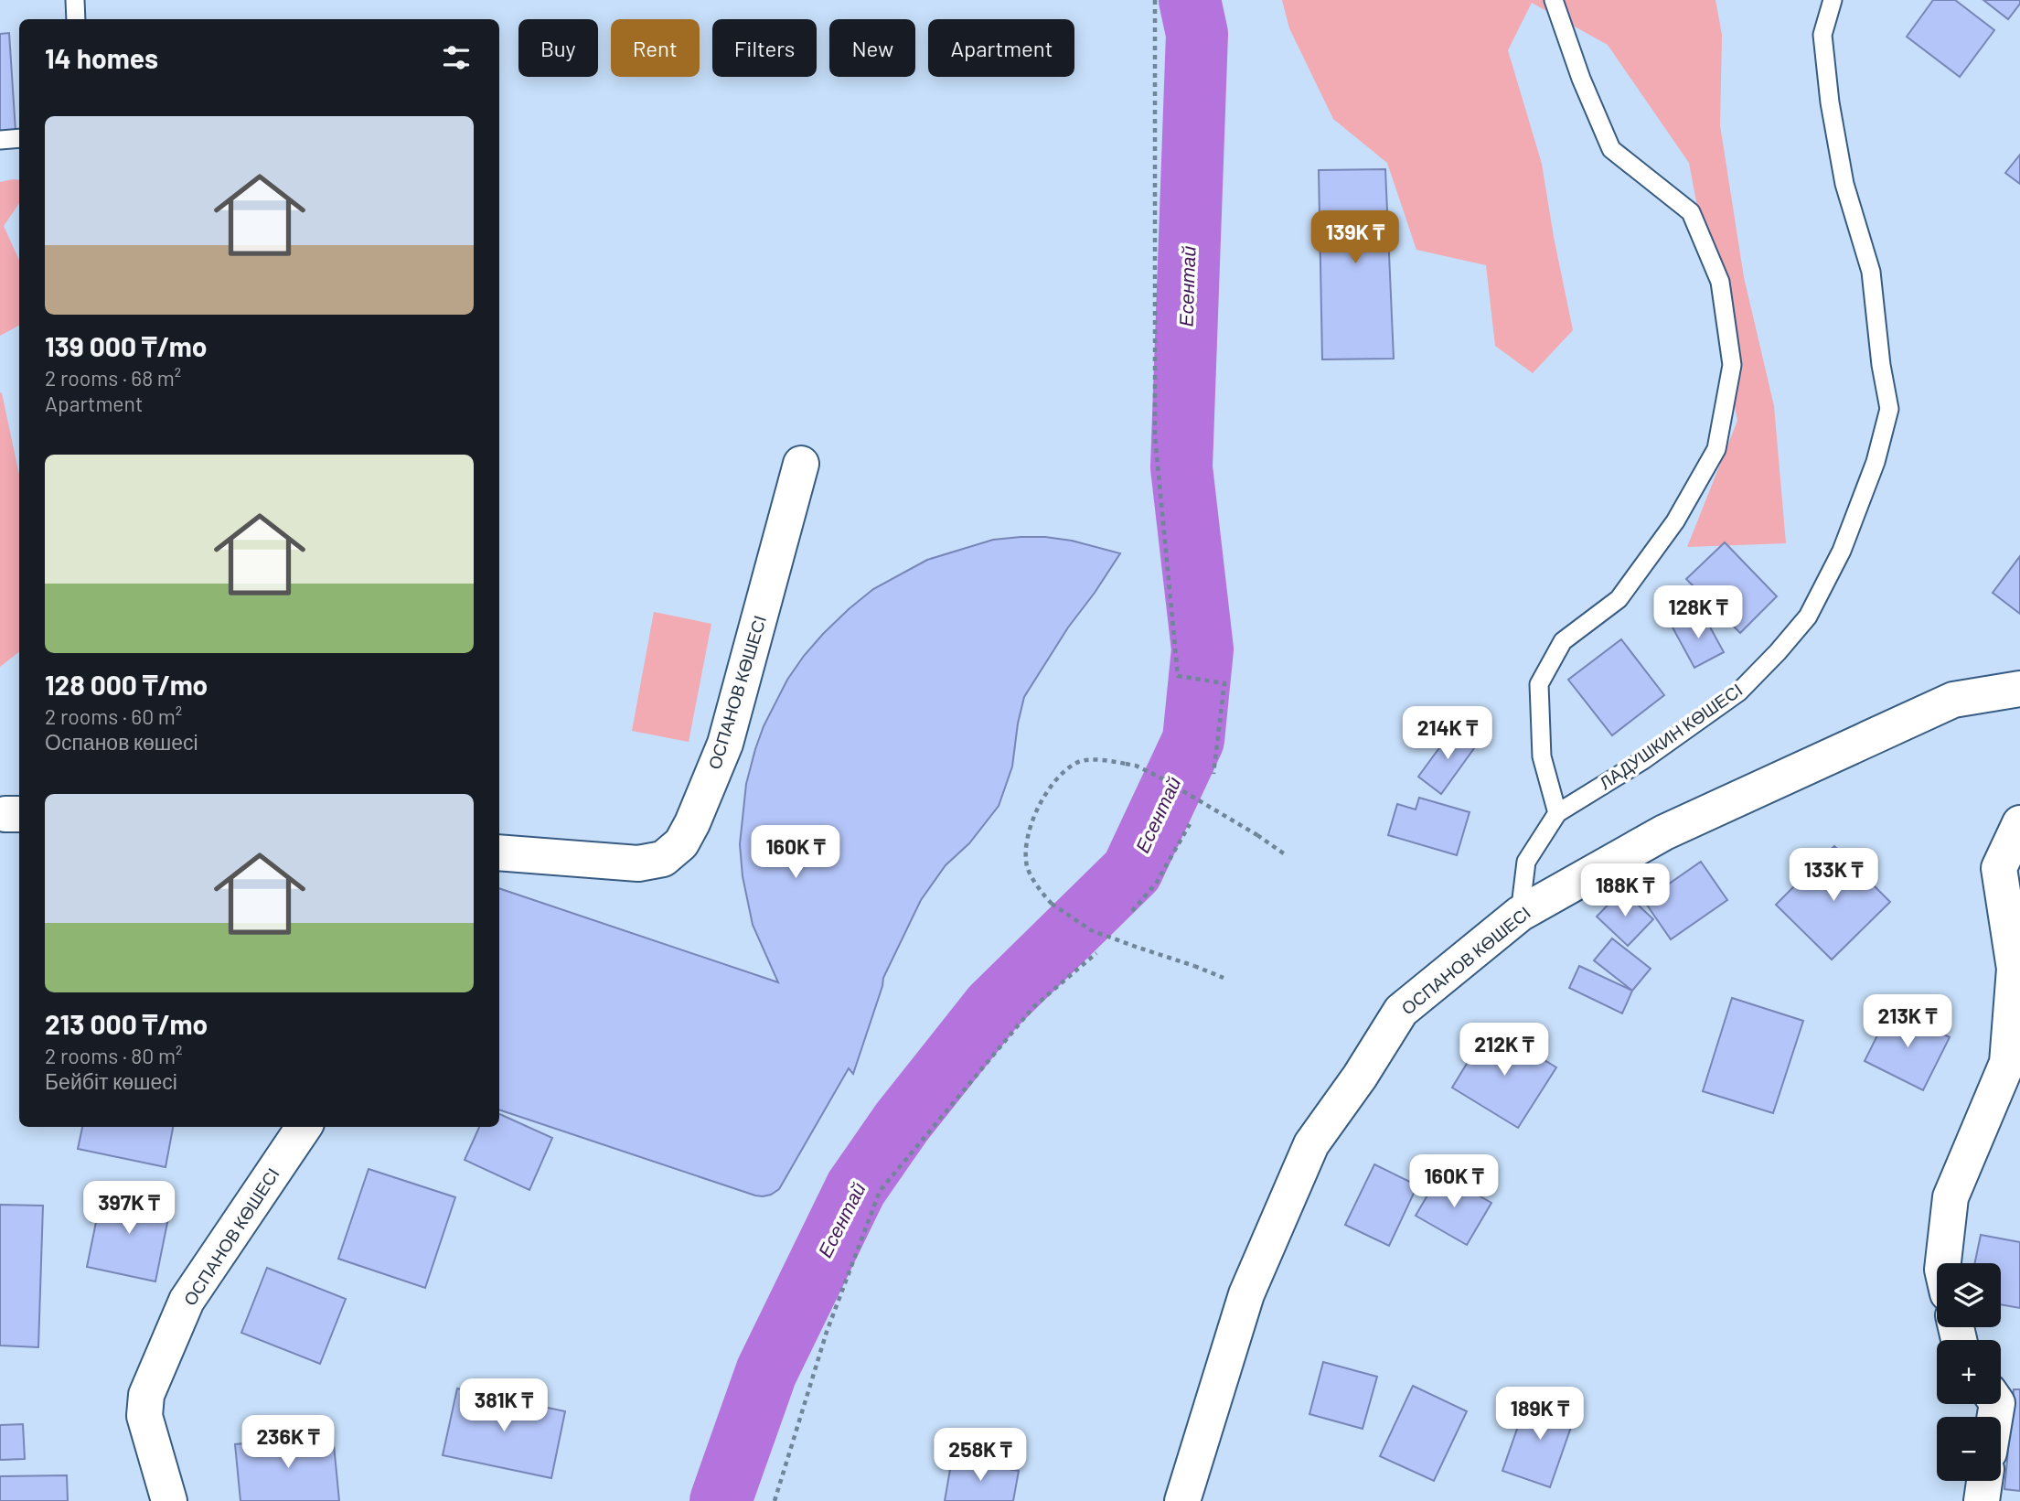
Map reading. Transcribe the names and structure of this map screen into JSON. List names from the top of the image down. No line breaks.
{"streets":{"street":["ОСПАНОВ КӨШЕСІ"],"lane":["ЛАДУШКИН КӨШЕСІ"]},"crossings":[["ОСПАНОВ КӨШЕСІ","ЛАДУШКИН КӨШЕСІ"]],"water":["Есентай"],"page":{"chip":["Buy","Rent","Filters","New","Apartment"],"heading":"14 homes","list":[{"name":"139 000 ₸/mo","note":"2 rooms · 68 m² · Apartment"},{"name":"128 000 ₸/mo","note":"2 rooms · 60 m² · Оспанов көшесі"},{"name":"213 000 ₸/mo","note":"2 rooms · 80 m² · Бейбіт көшесі"}],"price":["139K ₸","128K ₸","214K ₸","160K ₸","133K ₸","188K ₸","213K ₸","212K ₸","160K ₸","397K ₸","381K ₸","189K ₸","236K ₸","258K ₸"],"map_buttons":["+","−"]}}
